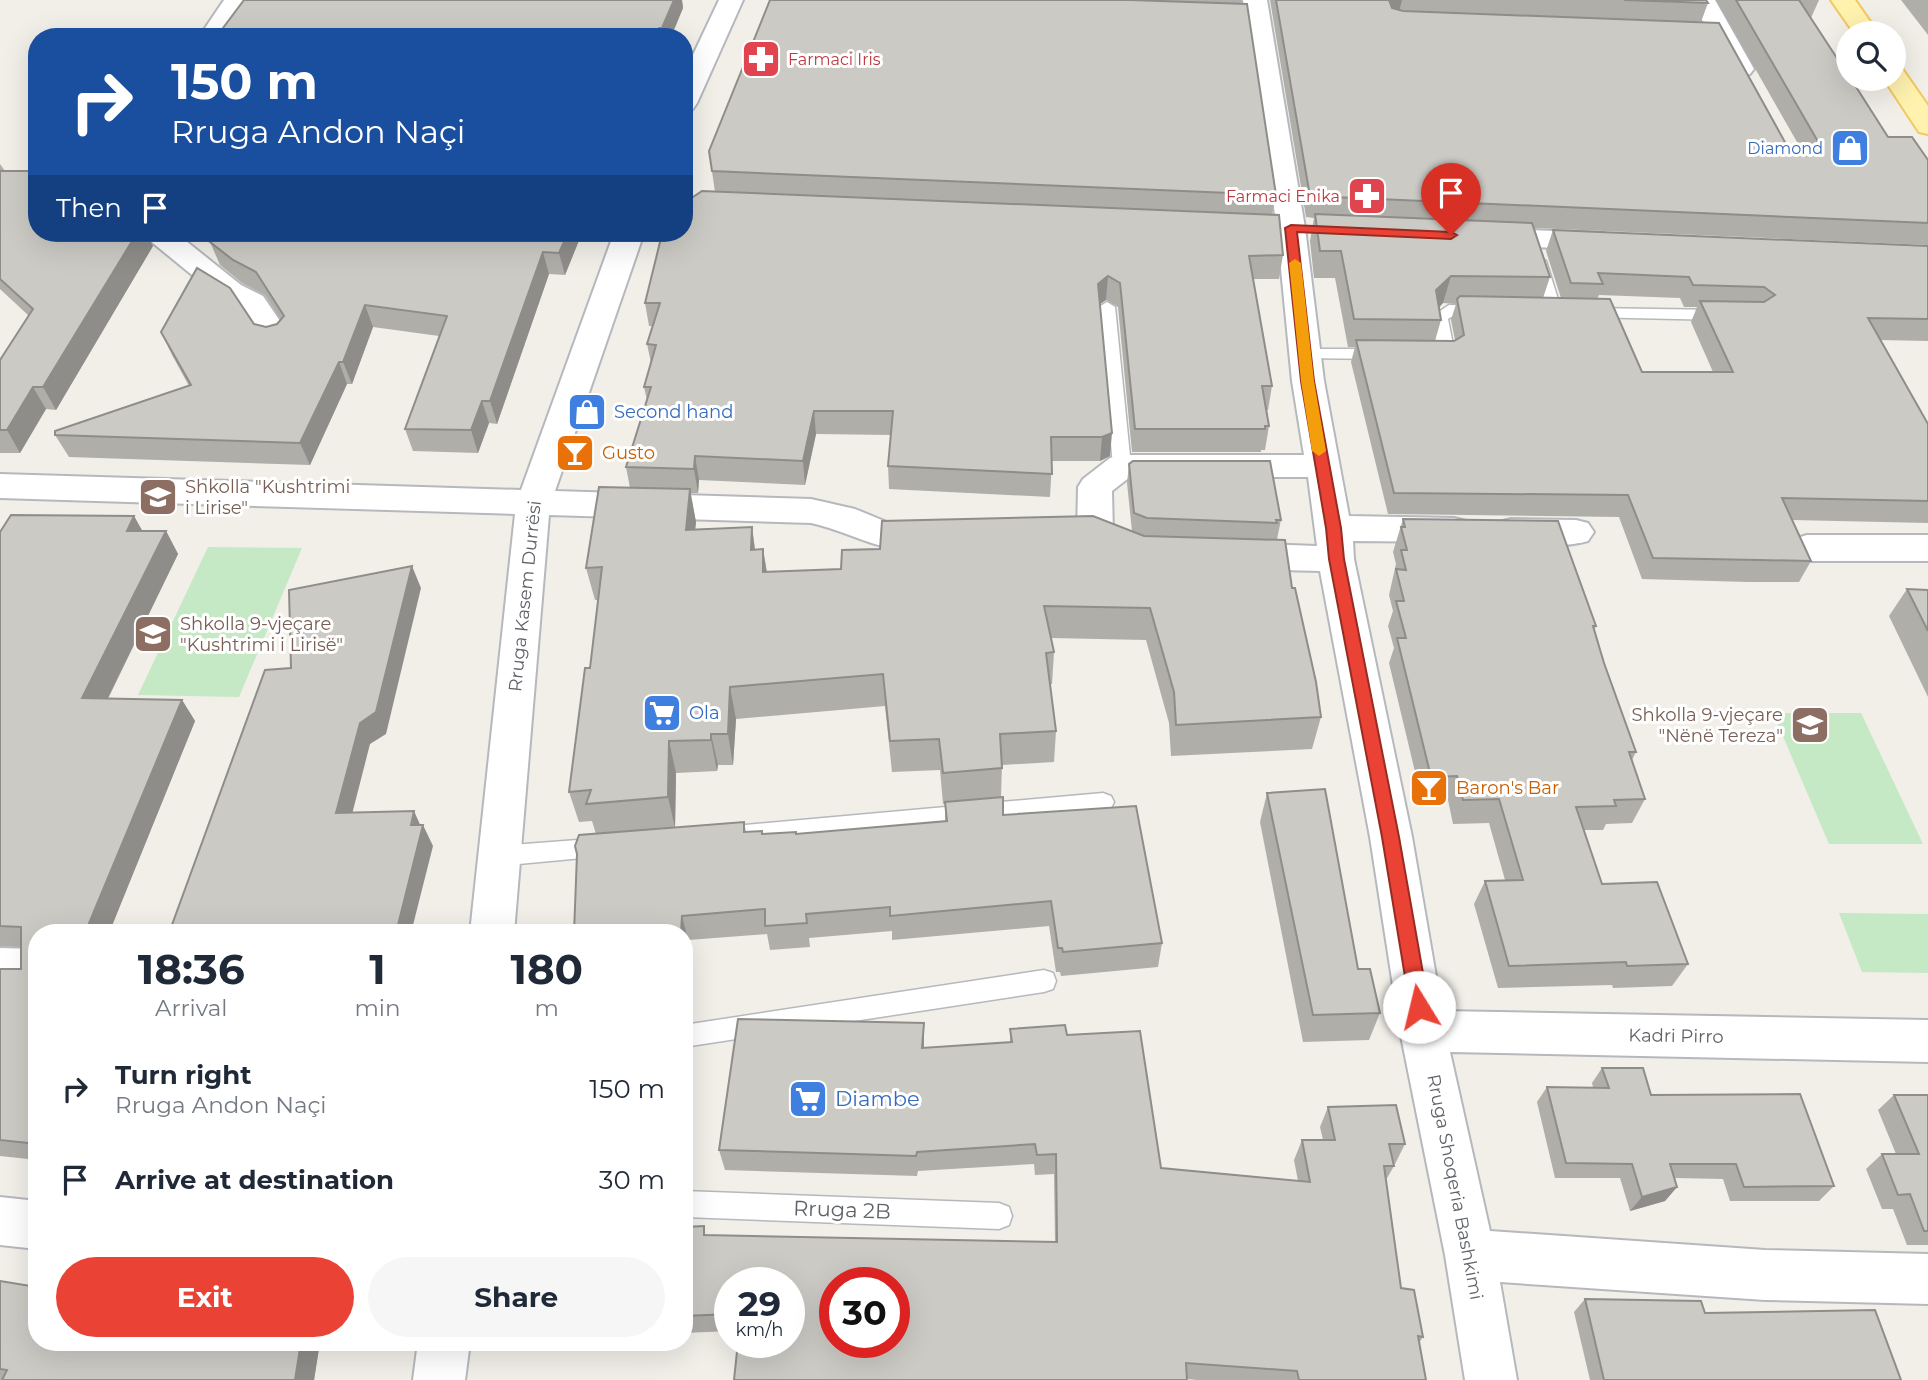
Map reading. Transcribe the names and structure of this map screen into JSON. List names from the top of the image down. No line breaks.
{"streets":{"street":["Rruga Kasem Durrësi","Kadri Pirro","Rruga Shoqeria Bashkimi"],"lane":["Rruga 2B"]},"crossings":[["Kadri Pirro","Rruga Shoqeria Bashkimi"]],"places":{"pharmacy":["Farmaci Iris","Farmaci Enika"],"shop":["Diamond","Second hand"],"bar":["Gusto","Baron's Bar"],"school or university":["Shkolla \"Kushtrimi i Lirise\"","Shkolla 9-vjeçare \"Kushtrimi i Lirisë\"","Shkolla 9-vjeçare \"Nënë Tereza\""],"supermarket":["Ola","Diambe"]},"page":{"turn":["150 m","Rruga Andon Naçi"],"then":"Then","eta":["18:36","Arrival","1","min","180","m"],"list":[{"name":"Turn right","note":"Rruga Andon Naçi","value":"150 m"},{"name":"Arrive at destination","value":"30 m"}],"buttons":["Exit","Share"],"speed":"29 km/h","limit":"30"}}
